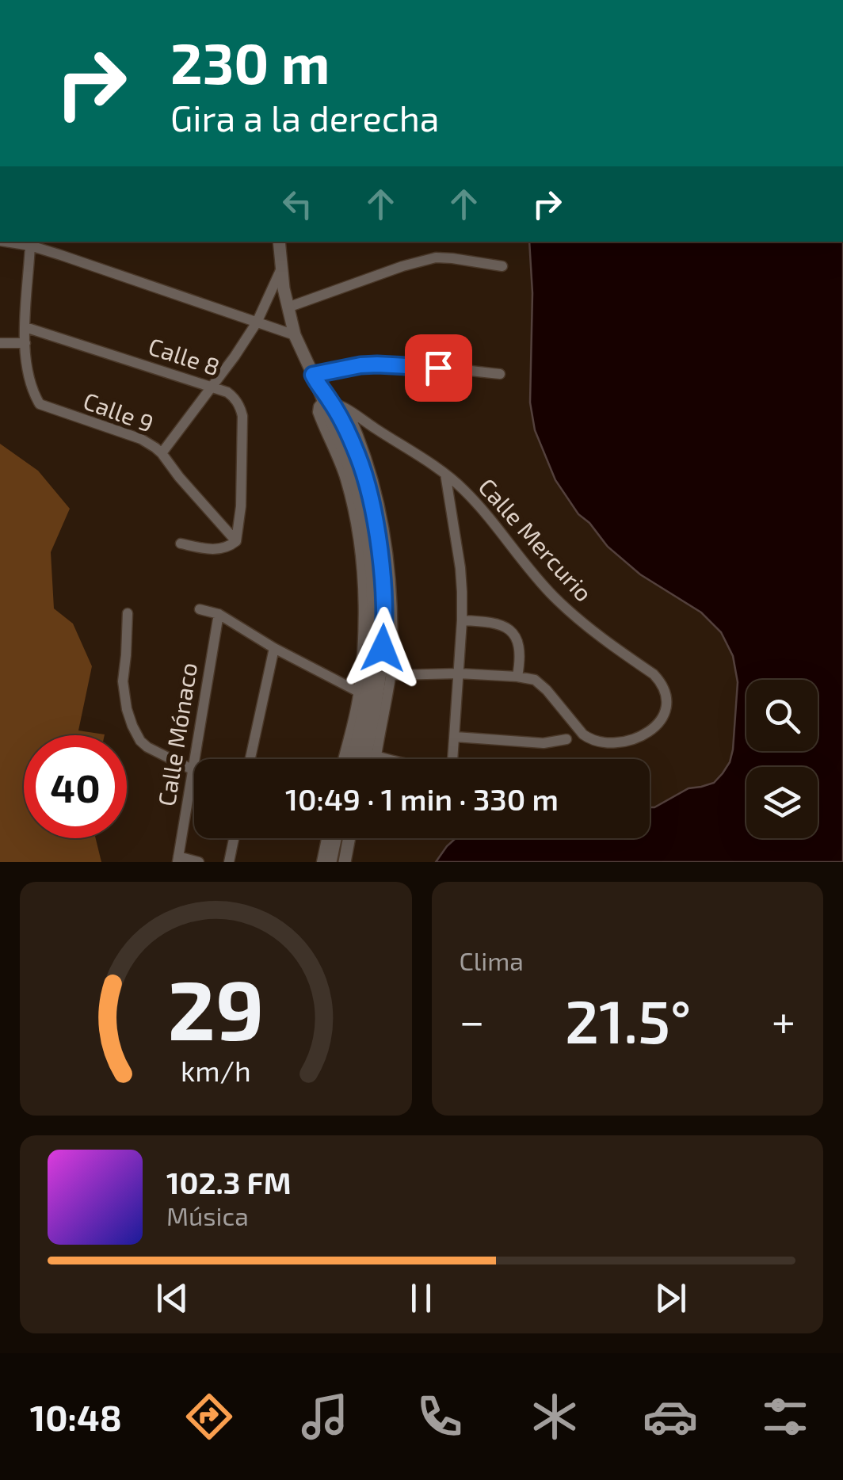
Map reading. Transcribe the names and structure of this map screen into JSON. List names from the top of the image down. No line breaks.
{"streets":{"street":["Calle 8","Calle 9","Calle Mercurio","Calle Mónaco"]},"crossings":[["Calle 8","Calle 9"]],"page":{"turn":["230 m","Gira a la derecha"],"limit":"40","trip":"10:49 · 1 min · 330 m","tile":"Clima","heat":["−","21.5°","+"],"song":["102.3 FM","Música"],"tabs":"10:48","gauge":["29","km/h"]}}
